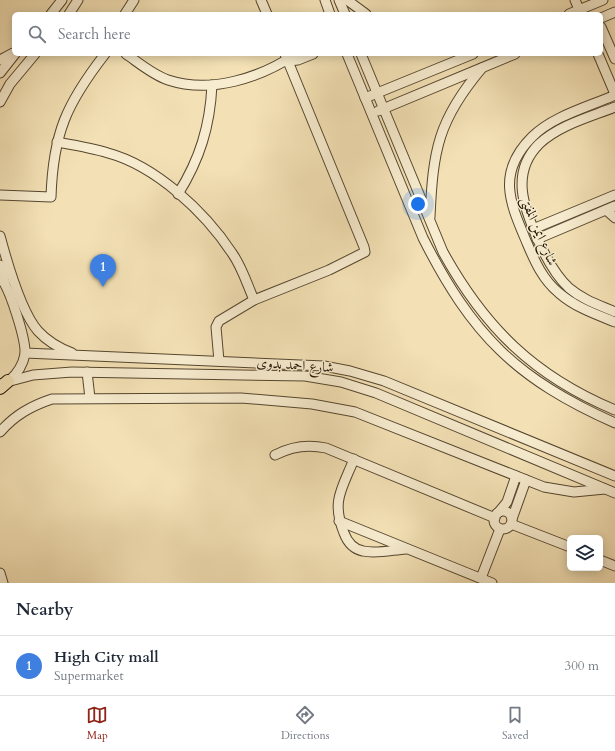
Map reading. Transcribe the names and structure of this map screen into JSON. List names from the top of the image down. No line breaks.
{"streets":{"street":["شارع ايمن المفتى","شارع احمد بدوى"]},"page":{"search":"Search here","pins":"1","heading":"Nearby","list":[{"mark":"1","name":"High City mall","note":"Supermarket","value":"300 m"}],"nav":["Map","Directions","Saved"]}}
